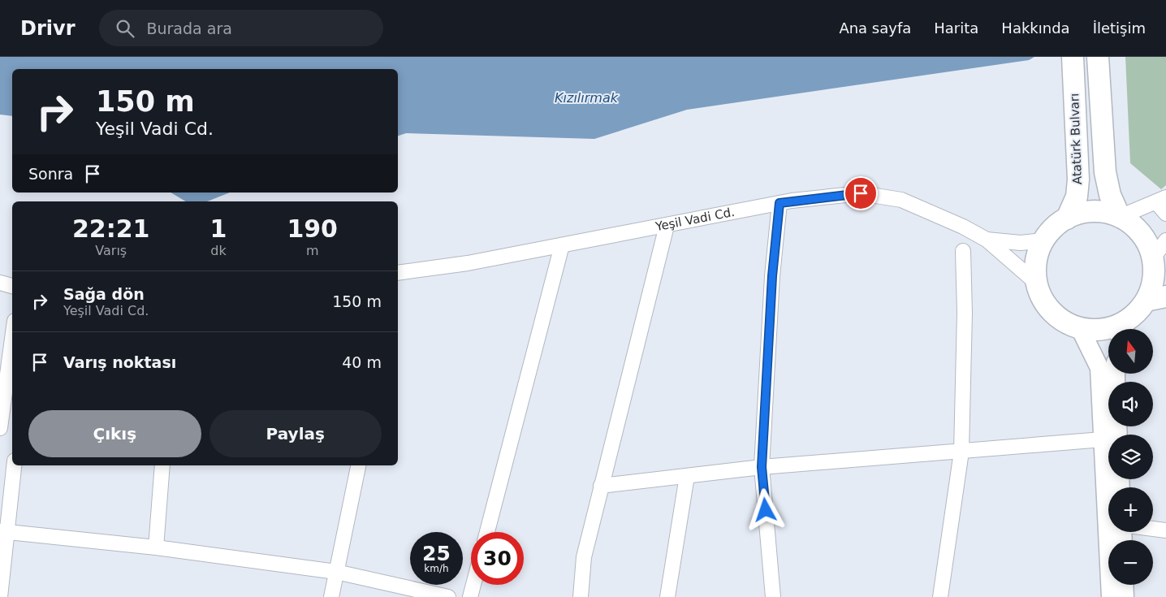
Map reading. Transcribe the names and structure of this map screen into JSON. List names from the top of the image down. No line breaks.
{"streets":{"highway":["Atatürk Bulvarı"],"street":["Yeşil Vadi Cd."]},"water":["Kızılırmak"],"north":"top","page":{"header":"Drivr","search":"Burada ara","nav":["Ana sayfa","Harita","Hakkında","İletişim"],"turn":["150 m","Yeşil Vadi Cd."],"then":"Sonra","eta":["22:21","Varış","1","dk","190","m"],"list":[{"name":"Sağa dön","note":"Yeşil Vadi Cd.","value":"150 m"},{"name":"Varış noktası","value":"40 m"}],"map_buttons":["+","−"],"buttons":["Çıkış","Paylaş"],"speed":"25 km/h","limit":"30"}}
